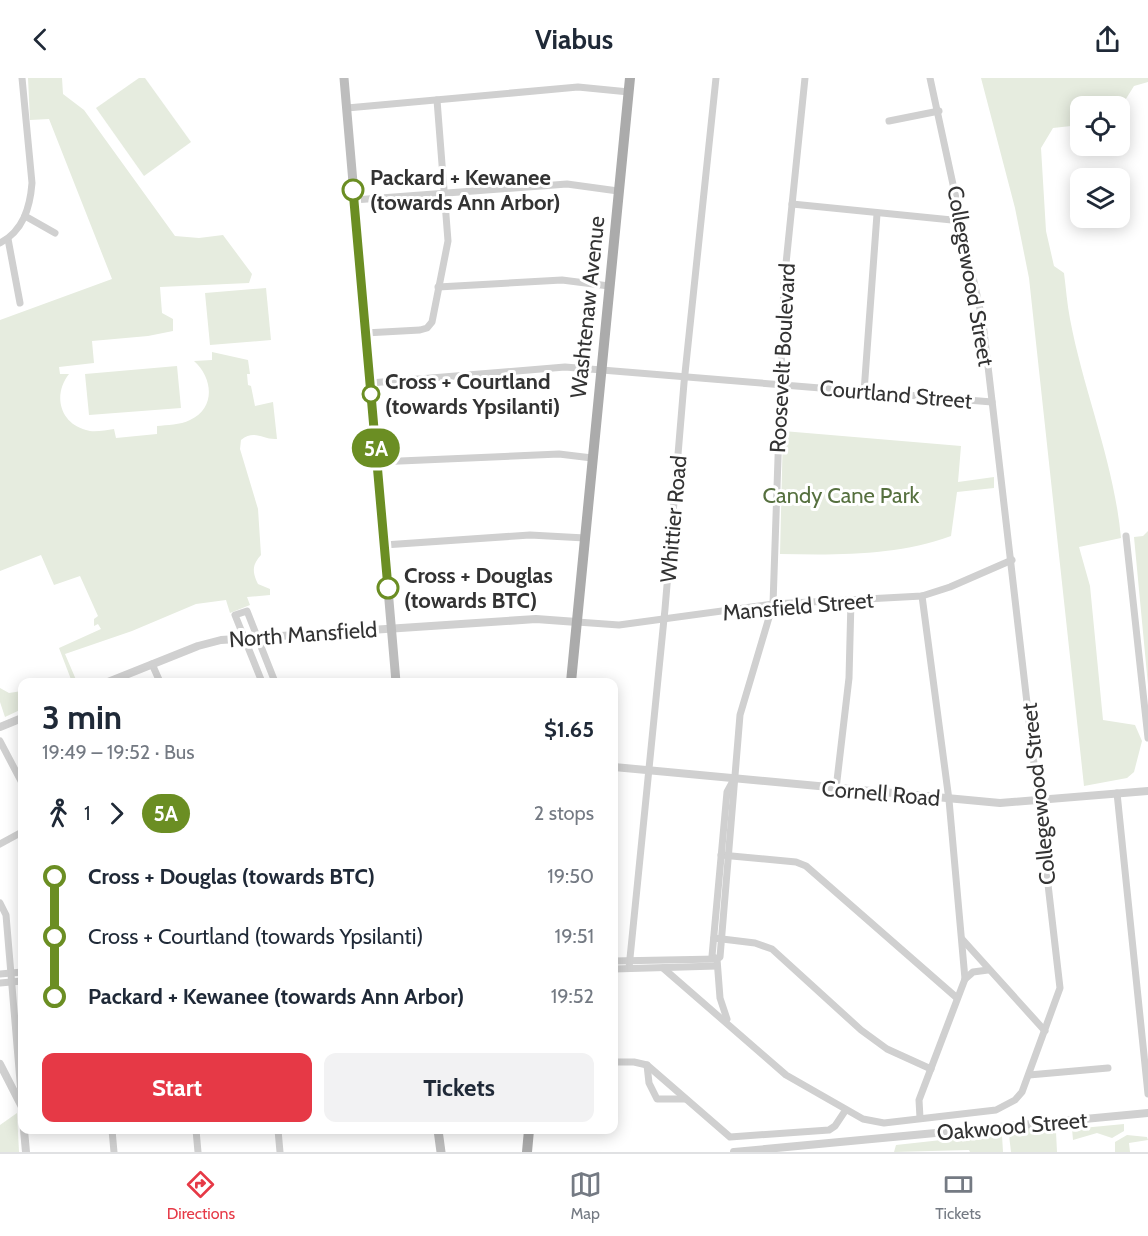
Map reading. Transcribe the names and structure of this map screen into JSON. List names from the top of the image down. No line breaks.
{"streets":{"main road":["Washtenaw Avenue"],"street":["Collegewood Street","Roosevelt Boulevard","Courtland Street","Whittier Road","Mansfield Street","North Mansfield","Cornell Road","Oakwood Street"]},"crossings":[["Collegewood Street","Roosevelt Boulevard"],["Collegewood Street","Courtland Street"],["Collegewood Street","Mansfield Street"],["Collegewood Street","Cornell Road"],["Washtenaw Avenue","Courtland Street"],["Washtenaw Avenue","Mansfield Street"],["Washtenaw Avenue","North Mansfield"],["Roosevelt Boulevard","Courtland Street"],["Roosevelt Boulevard","Mansfield Street"],["Roosevelt Boulevard","Cornell Road"],["Courtland Street","Whittier Road"],["Whittier Road","Mansfield Street"],["Whittier Road","Cornell Road"],["Mansfield Street","North Mansfield"]],"parks":["Candy Cane Park"],"places":["Packard + Kewanee (towards Ann Arbor)","Cross + Courtland (towards Ypsilanti)","Cross + Douglas (towards BTC)"],"lines":["bus line 5A"],"page":{"header":"Viabus","on_map":"5A","heading":["3 min","19:49 – 19:52 · Bus","$1.65"],"legs":["1","5A","2 stops"],"list":[{"name":"Cross + Douglas (towards BTC)","value":"19:50"},{"name":"Cross + Courtland (towards Ypsilanti)","value":"19:51"},{"name":"Packard + Kewanee (towards Ann Arbor)","value":"19:52"}],"buttons":["Start","Tickets"],"tabs":["Directions","Map","Tickets"]}}
